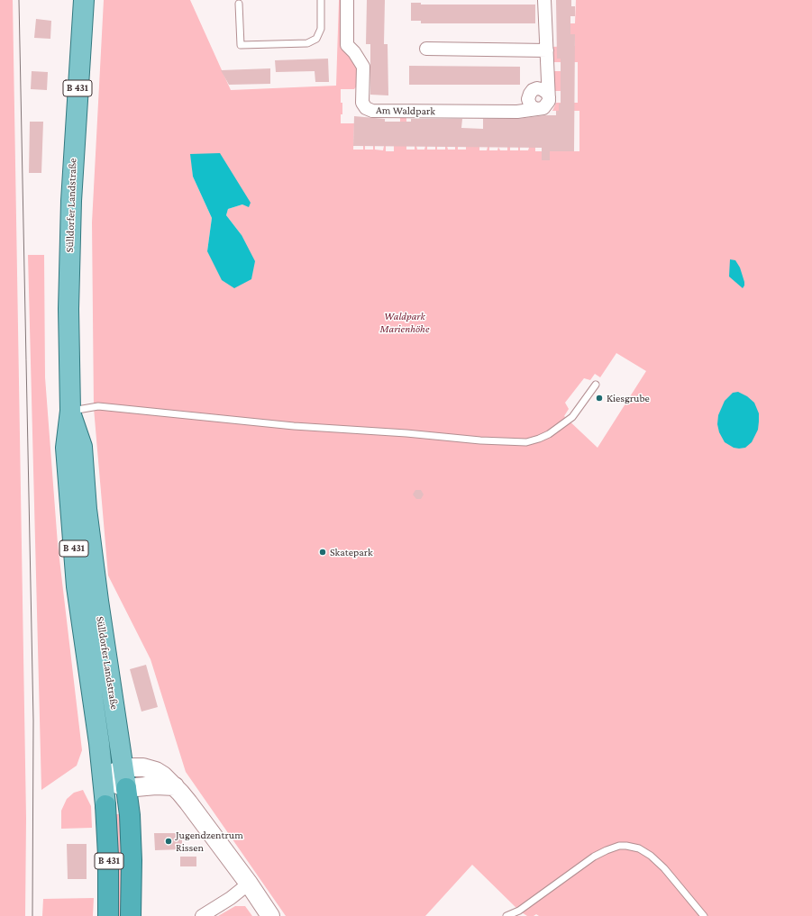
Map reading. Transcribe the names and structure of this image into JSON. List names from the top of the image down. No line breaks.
{"streets":{"highway":["B 431","Sülldorfer Landstraße"],"street":["Am Waldpark"]},"parks":["Waldpark Marienhöhe"],"places":["Kiesgrube","Skatepark","Jugendzentrum Rissen"]}
